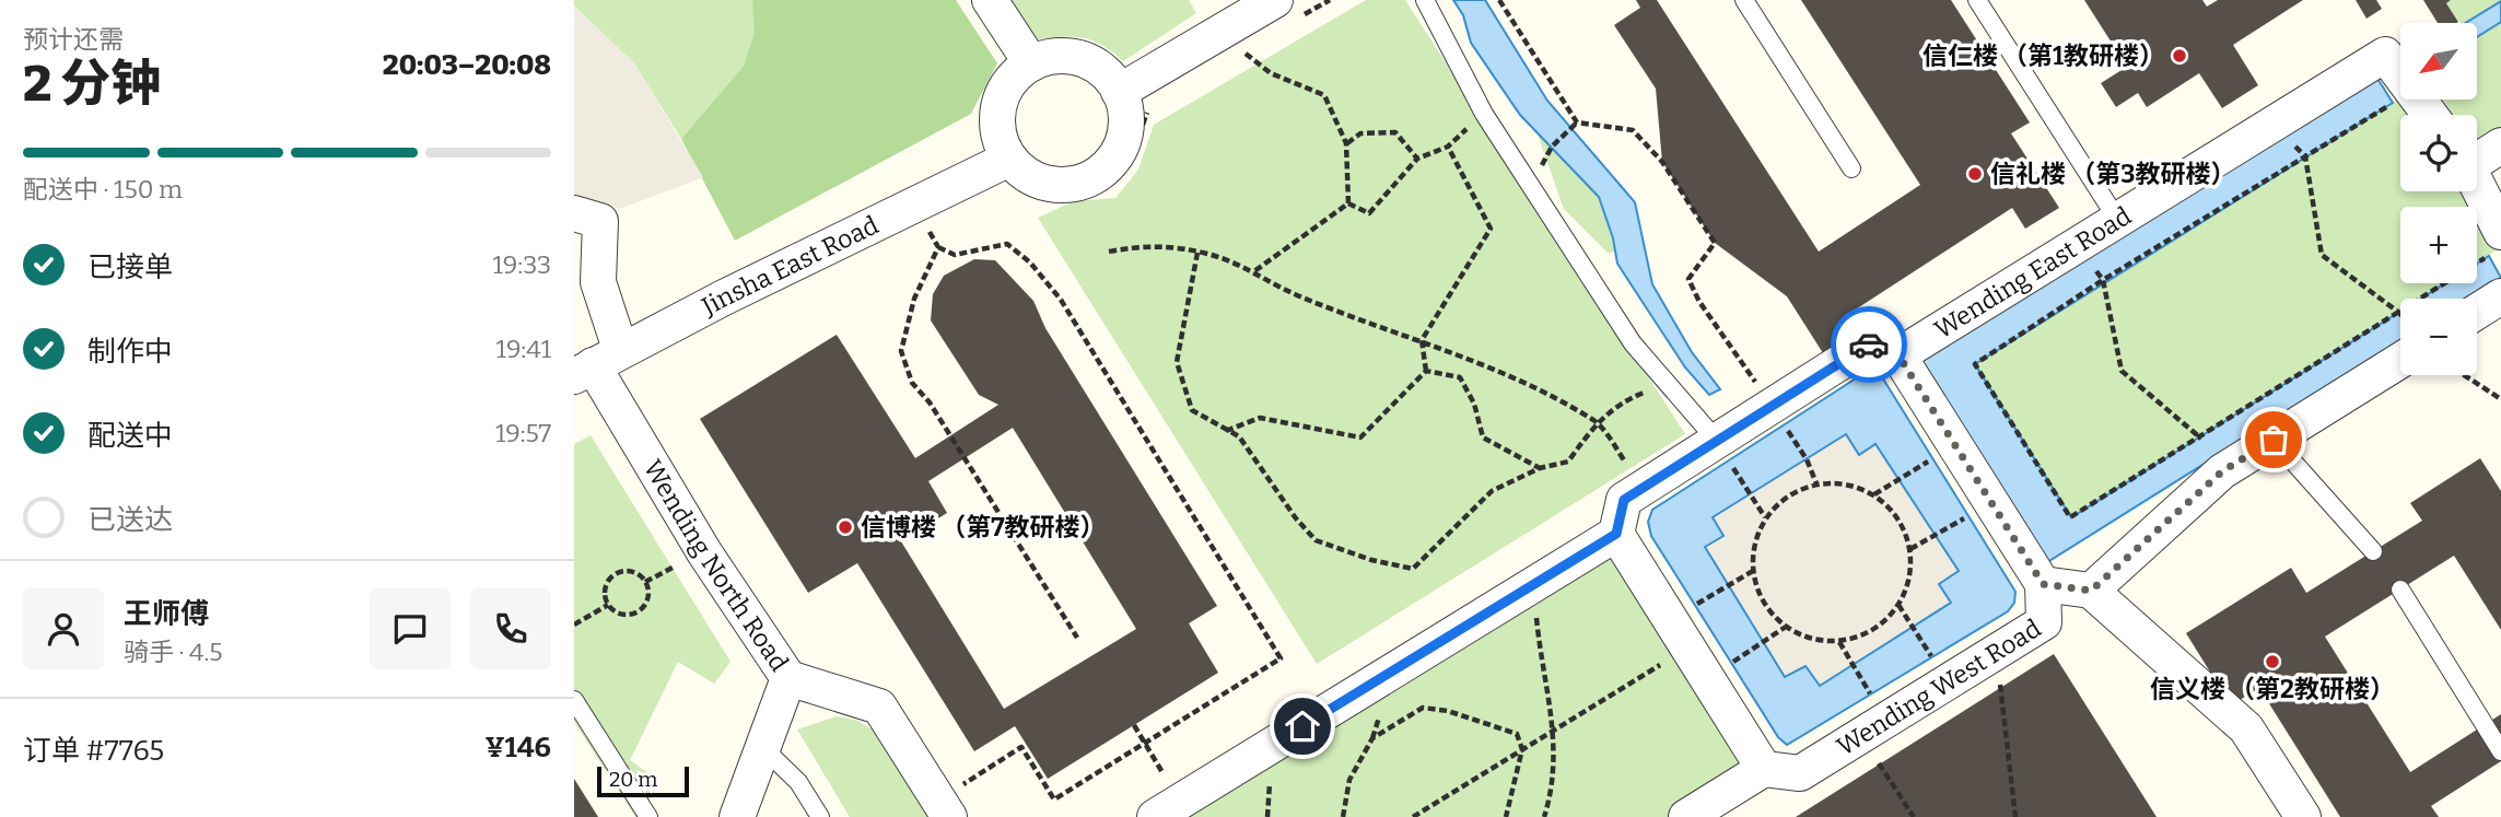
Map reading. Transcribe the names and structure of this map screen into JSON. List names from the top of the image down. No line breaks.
{"streets":{"street":["Jinsha East Road","Wending East Road","Wending North Road","Wending West Road"]},"crossings":[["Jinsha East Road","Wending North Road"]],"places":["信仁楼 （第1教研楼）","信礼楼 （第3教研楼）","信博楼 （第7教研楼）","信义楼 （第2教研楼）"],"scale_bar":"20 m","north":"bottom left","page":{"heading":["2 分钟","预计还需","20:03–20:08"],"panel":["王师傅","骑手 · 4.5","订单 #7765","¥146"],"map_buttons":["+","−"],"bar":"配送中 · 150 m","list":[["已接单","19:33"],["制作中","19:41"],["配送中","19:57"],"已送达"],"scale":"20 m"}}
